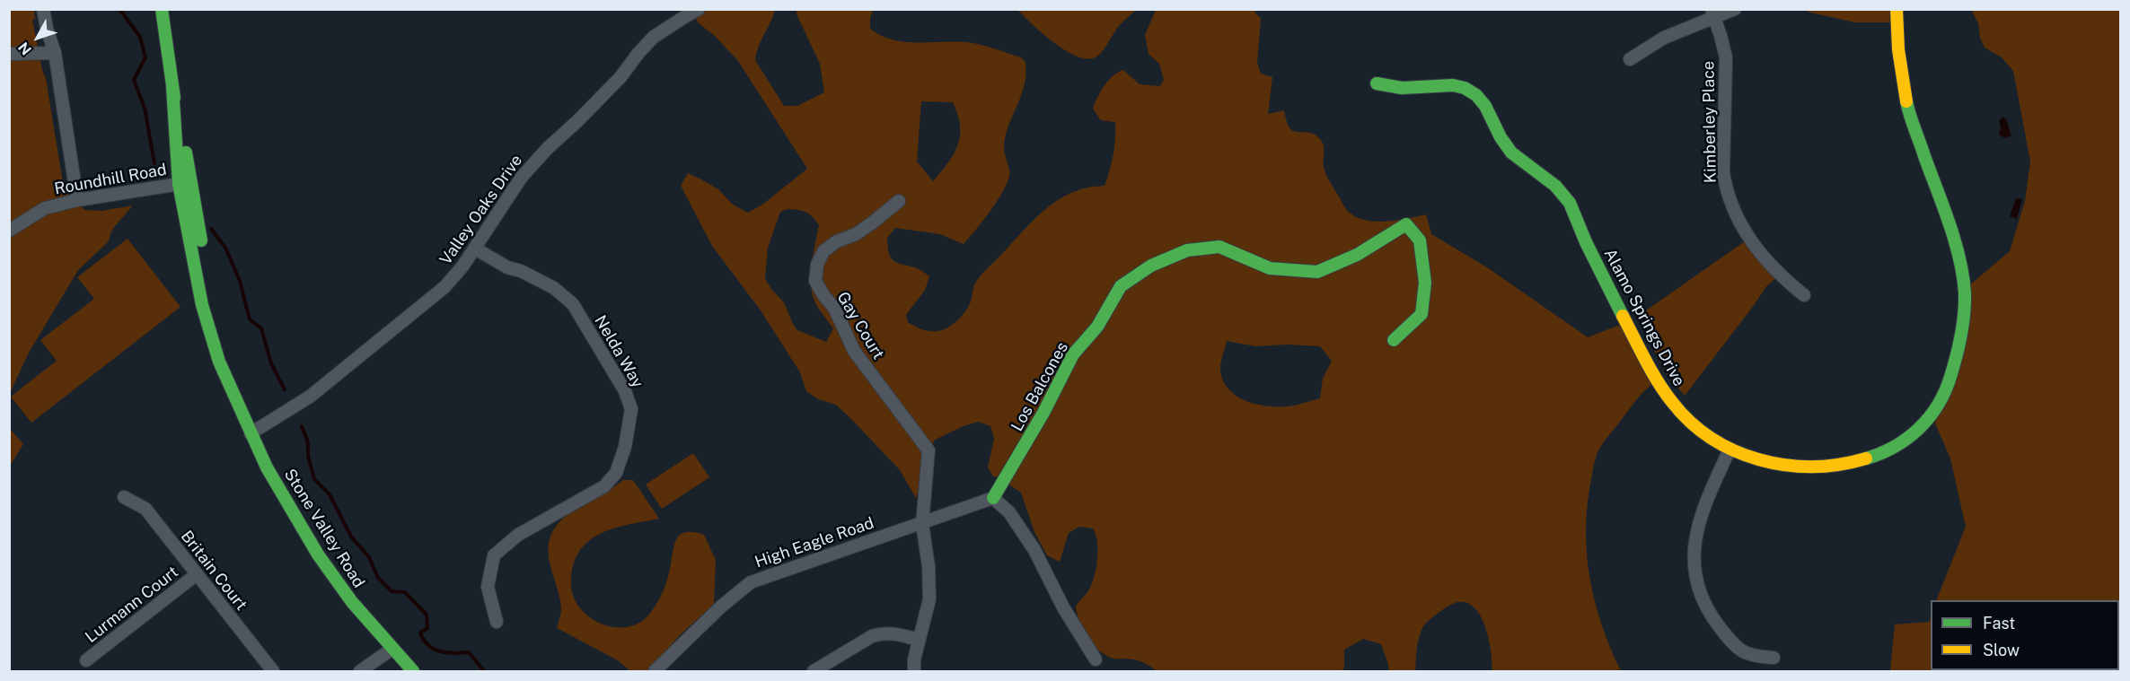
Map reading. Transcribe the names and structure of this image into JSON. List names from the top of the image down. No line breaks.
{"streets":{"street":["Kimberley Place","Roundhill Road","Valley Oaks Drive","Alamo Springs Drive","Gay Court","Nelda Way","Los Balcones","Stone Valley Road","High Eagle Road","Britain Court","Lurmann Court"]},"crossings":[["Roundhill Road","Stone Valley Road"],["Valley Oaks Drive","Nelda Way"],["Valley Oaks Drive","Stone Valley Road"],["Gay Court","High Eagle Road"],["Los Balcones","High Eagle Road"],["Britain Court","Lurmann Court"]],"legend":["Fast","Slow"],"north":"bottom left"}
